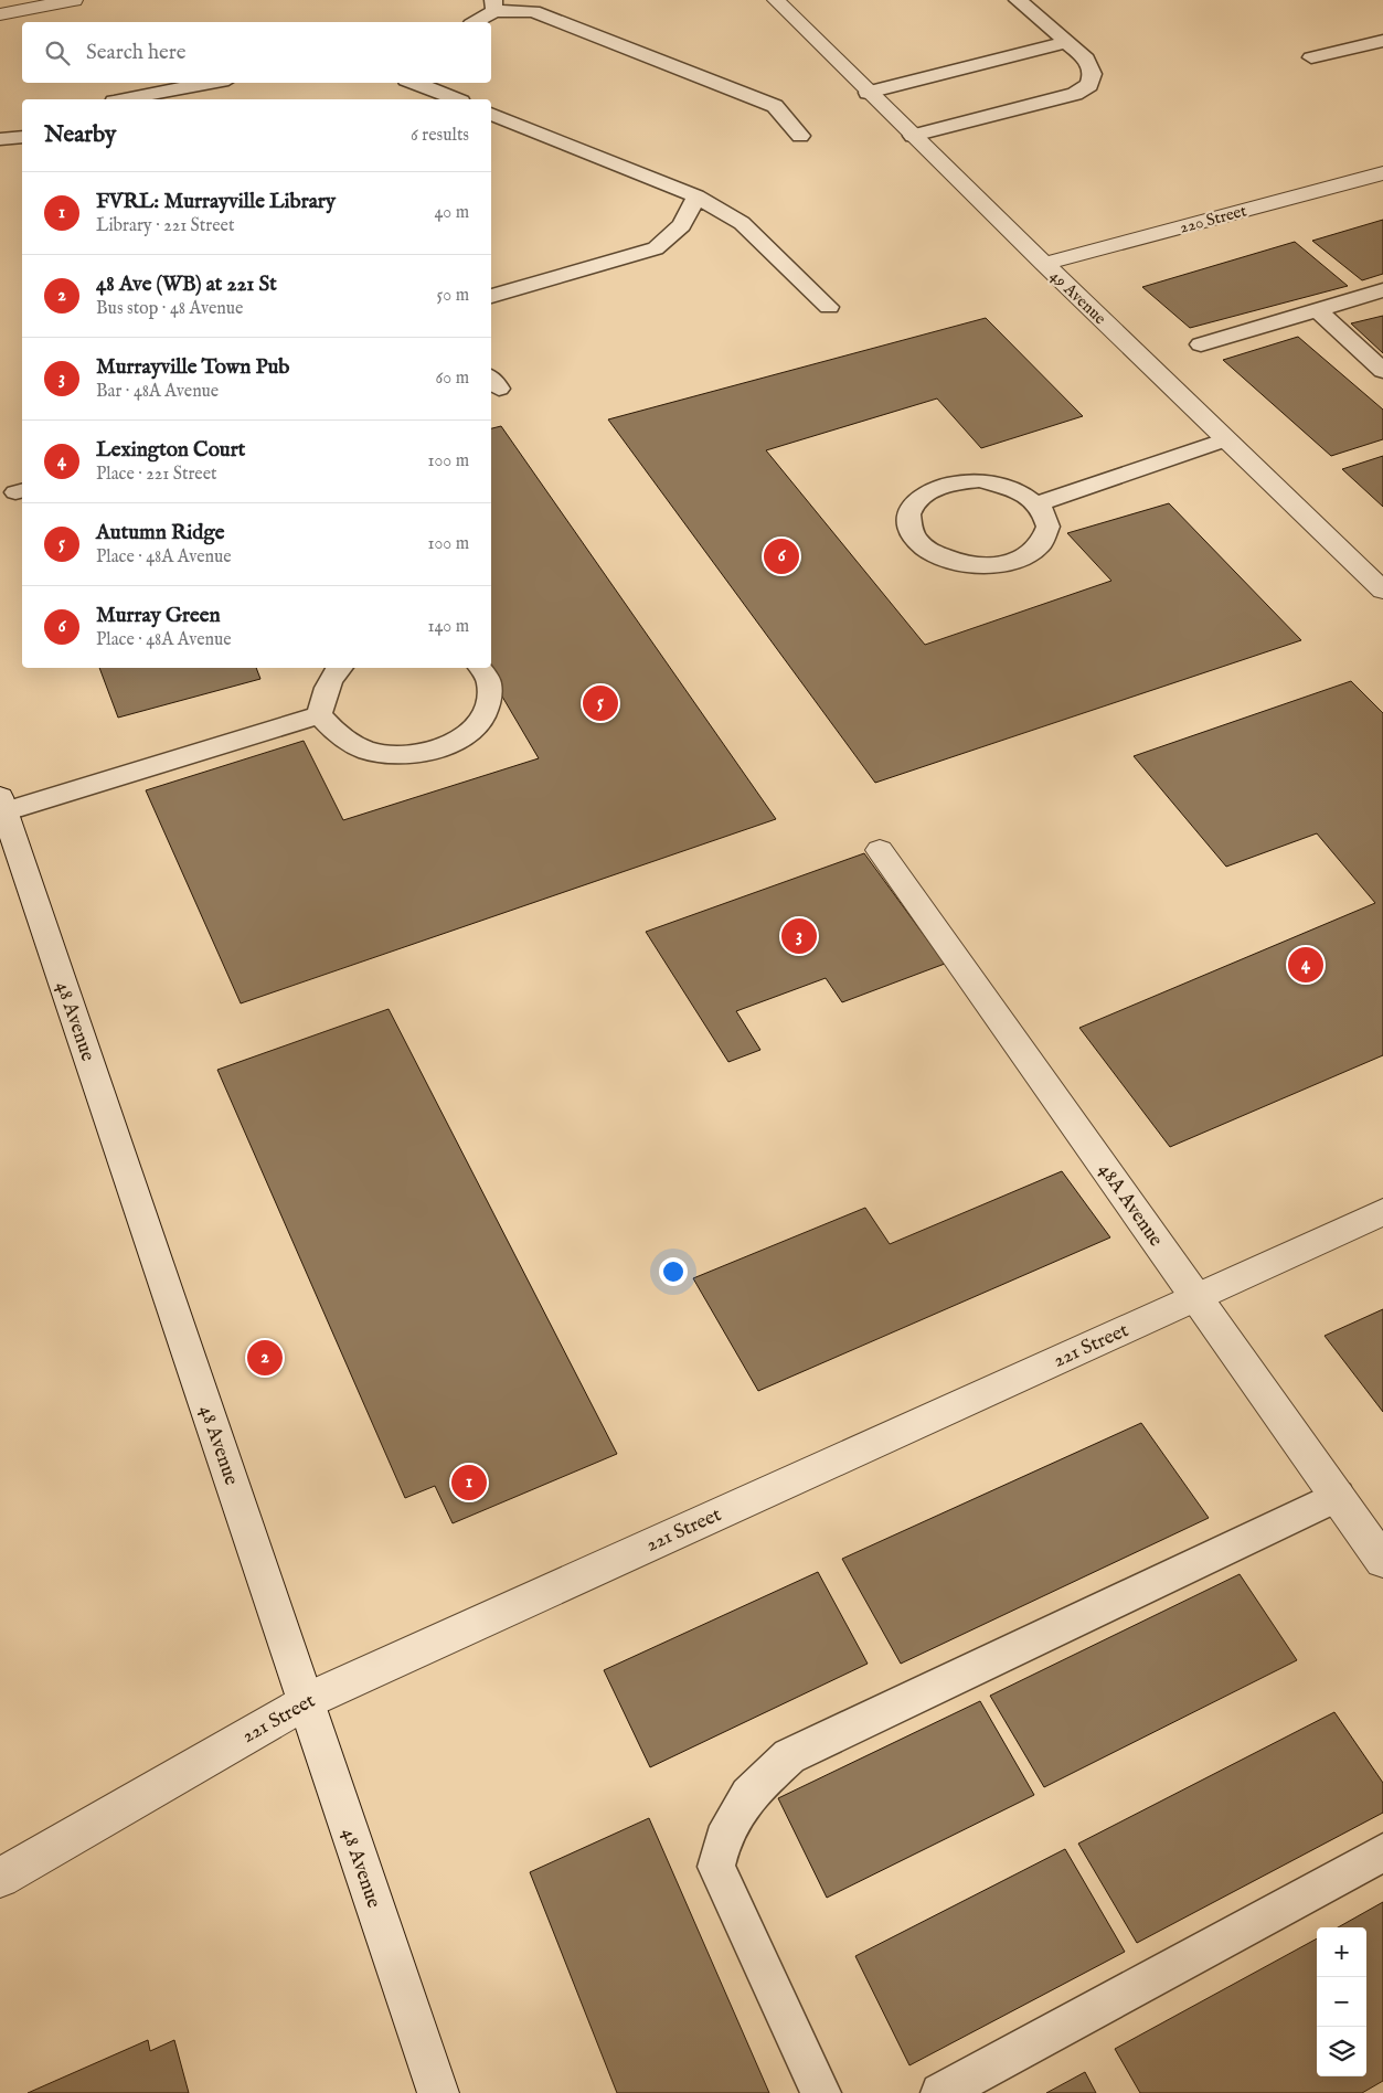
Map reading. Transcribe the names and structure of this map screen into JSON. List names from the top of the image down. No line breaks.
{"streets":{"street":["220 Street","49 Avenue","48 Avenue","48A Avenue","221 Street"]},"crossings":[["220 Street","49 Avenue"],["48 Avenue","221 Street"],["48A Avenue","221 Street"]],"page":{"search":"Search here","heading":["Nearby","6 results"],"list":[{"mark":"1","name":"FVRL: Murrayville Library","note":"Library · 221 Street","value":"40 m"},{"mark":"2","name":"48 Ave (WB) at 221 St","note":"Bus stop · 48 Avenue","value":"50 m"},{"mark":"3","name":"Murrayville Town Pub","note":"Bar · 48A Avenue","value":"60 m"},{"mark":"4","name":"Lexington Court","note":"Place · 221 Street","value":"100 m"},{"mark":"5","name":"Autumn Ridge","note":"Place · 48A Avenue","value":"100 m"},{"mark":"6","name":"Murray Green","note":"Place · 48A Avenue","value":"140 m"}],"pins":["6","5","3","4","2","1"],"map_buttons":["+","−"]}}
